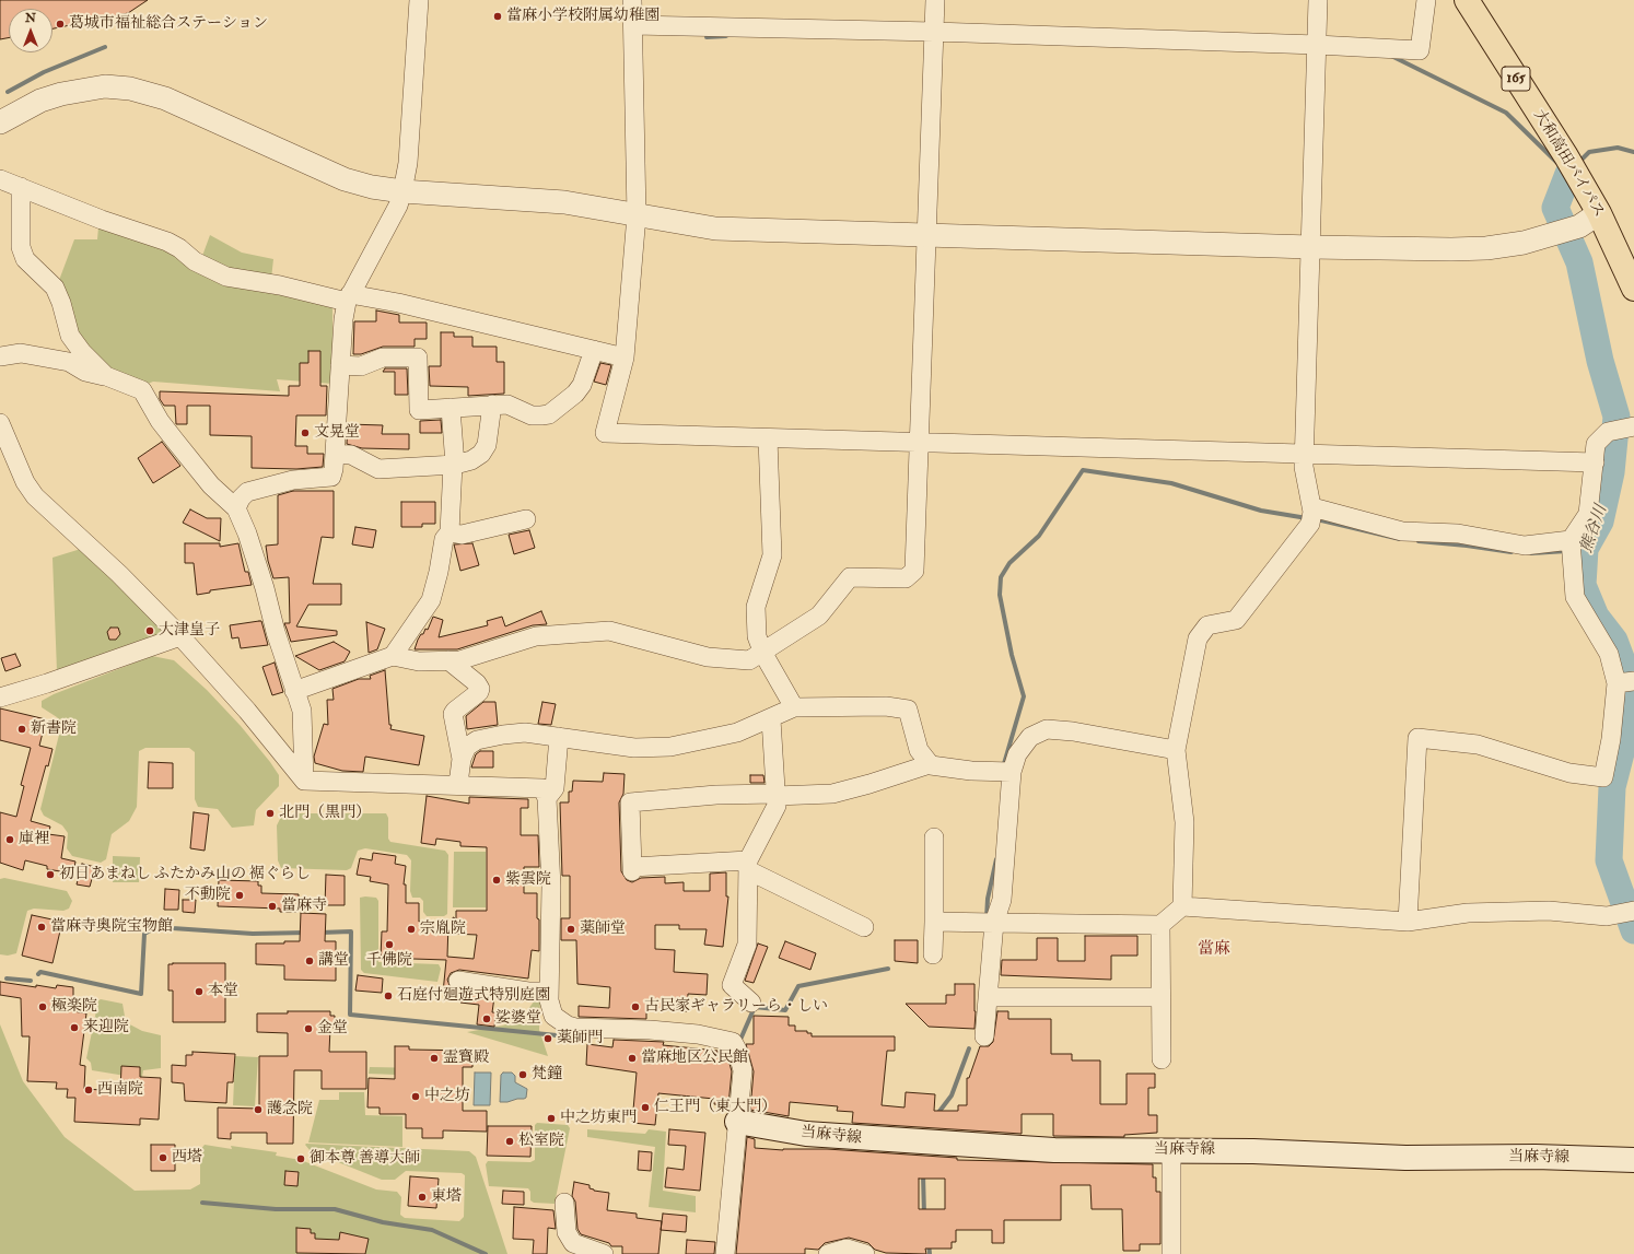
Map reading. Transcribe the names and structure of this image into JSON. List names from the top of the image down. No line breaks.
{"streets":{"highway":["165","大和高田バイパス"],"main road":["当麻寺線"]},"districts":["當麻"],"water":["熊谷川"],"places":["當麻小学校附属幼稚園","葛城市福祉総合ステーション","文晃堂","大津皇子","新書院","北門（黒門）","庫裡","初日あまねし ふたかみ山の 裾ぐらし","紫雲院","不動院","當麻寺","當麻寺奥院宝物館","宗胤院","薬師堂","千佛院","講堂","本堂","石庭付廻遊式特別庭園","極楽院","古民家ギャラリーら・しい","娑婆堂","来迎院","金堂","薬師門","霊寳殿","當麻地区公民館","梵鐘","西南院","中之坊","仁王門（東大門）","護念院","中之坊東門","松室院","西塔","御本尊 善導大師","東塔"],"north":"top"}
